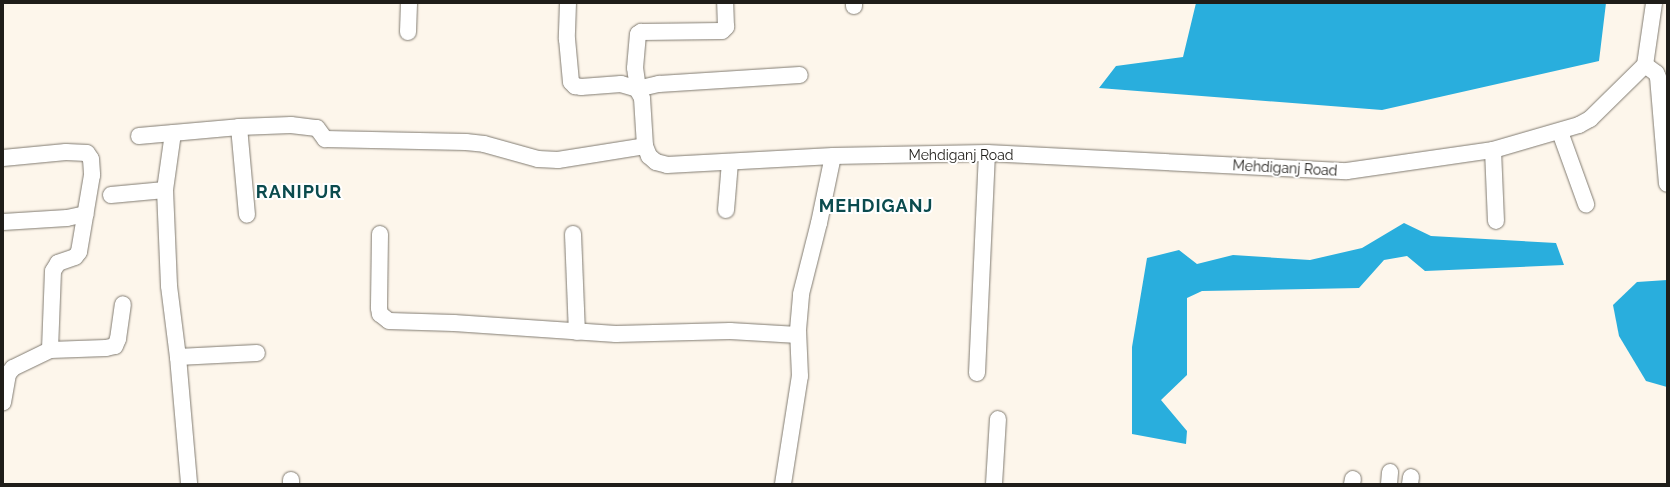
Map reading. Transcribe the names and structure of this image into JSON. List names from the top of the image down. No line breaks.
{"streets":{"street":["Mehdiganj Road"]},"districts":["RANIPUR","MEHDIGANJ"]}
